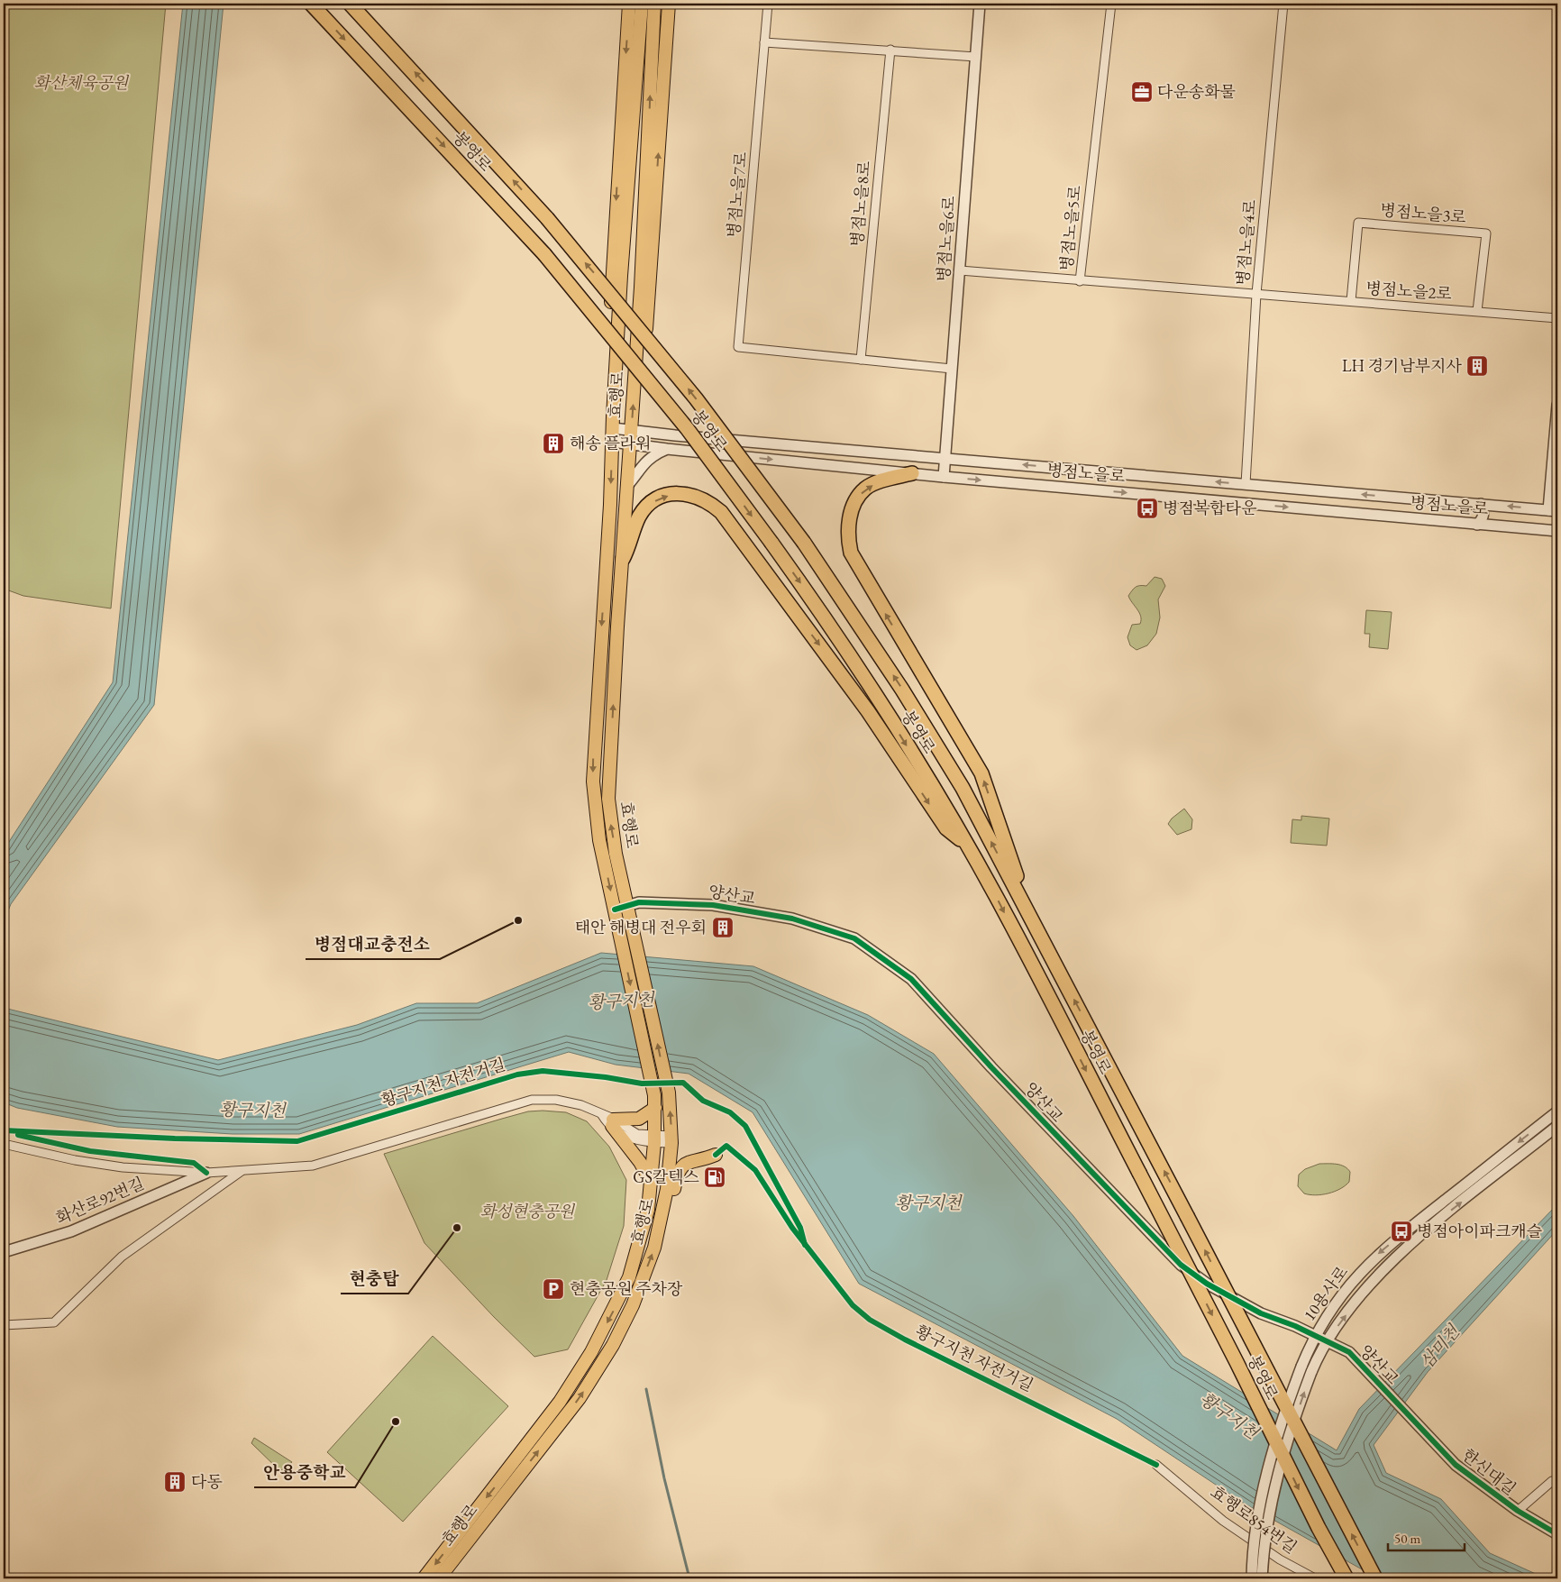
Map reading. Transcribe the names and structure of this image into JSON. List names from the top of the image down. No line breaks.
{"streets":{"highway":["봉영로"],"main road":["효행로"],"street":["병점노을7로","병점노을8로","병점노을3로","병점노을5로","병점노을6로","병점노을4로","병점노을2로","병점노을로","양산교","화산로92번길","10용사로","한신대길","효행로854번길"],"cycle path":["황구지천 자전거길"]},"crossings":[["병점노을7로","병점노을8로"],["병점노을7로","병점노을6로"],["병점노을3로","병점노을2로"],["병점노을5로","병점노을4로"],["병점노을5로","병점노을2로"],["병점노을6로","병점노을로"],["병점노을4로","병점노을2로"],["병점노을4로","병점노을로"],["효행로","병점노을로"],["효행로","양산교"],["양산교","10용사로"],["양산교","한신대길"]],"water":["황구지천","삼미천"],"parks":["화산체육공원","화성현충공원"],"places":{"office":["다운송화물"],"building":["LH 경기남부지사","해송 플라워","태안 해병대 전우회","다동"],"bus stop":["병점복합타운","병점아이파크캐슬"],"other":["병점대교충전소","현충탑","안용중학교"],"fuel station":["GS칼텍스"],"parking":["현충공원 주차장"]},"scale_bar":"50 m"}
